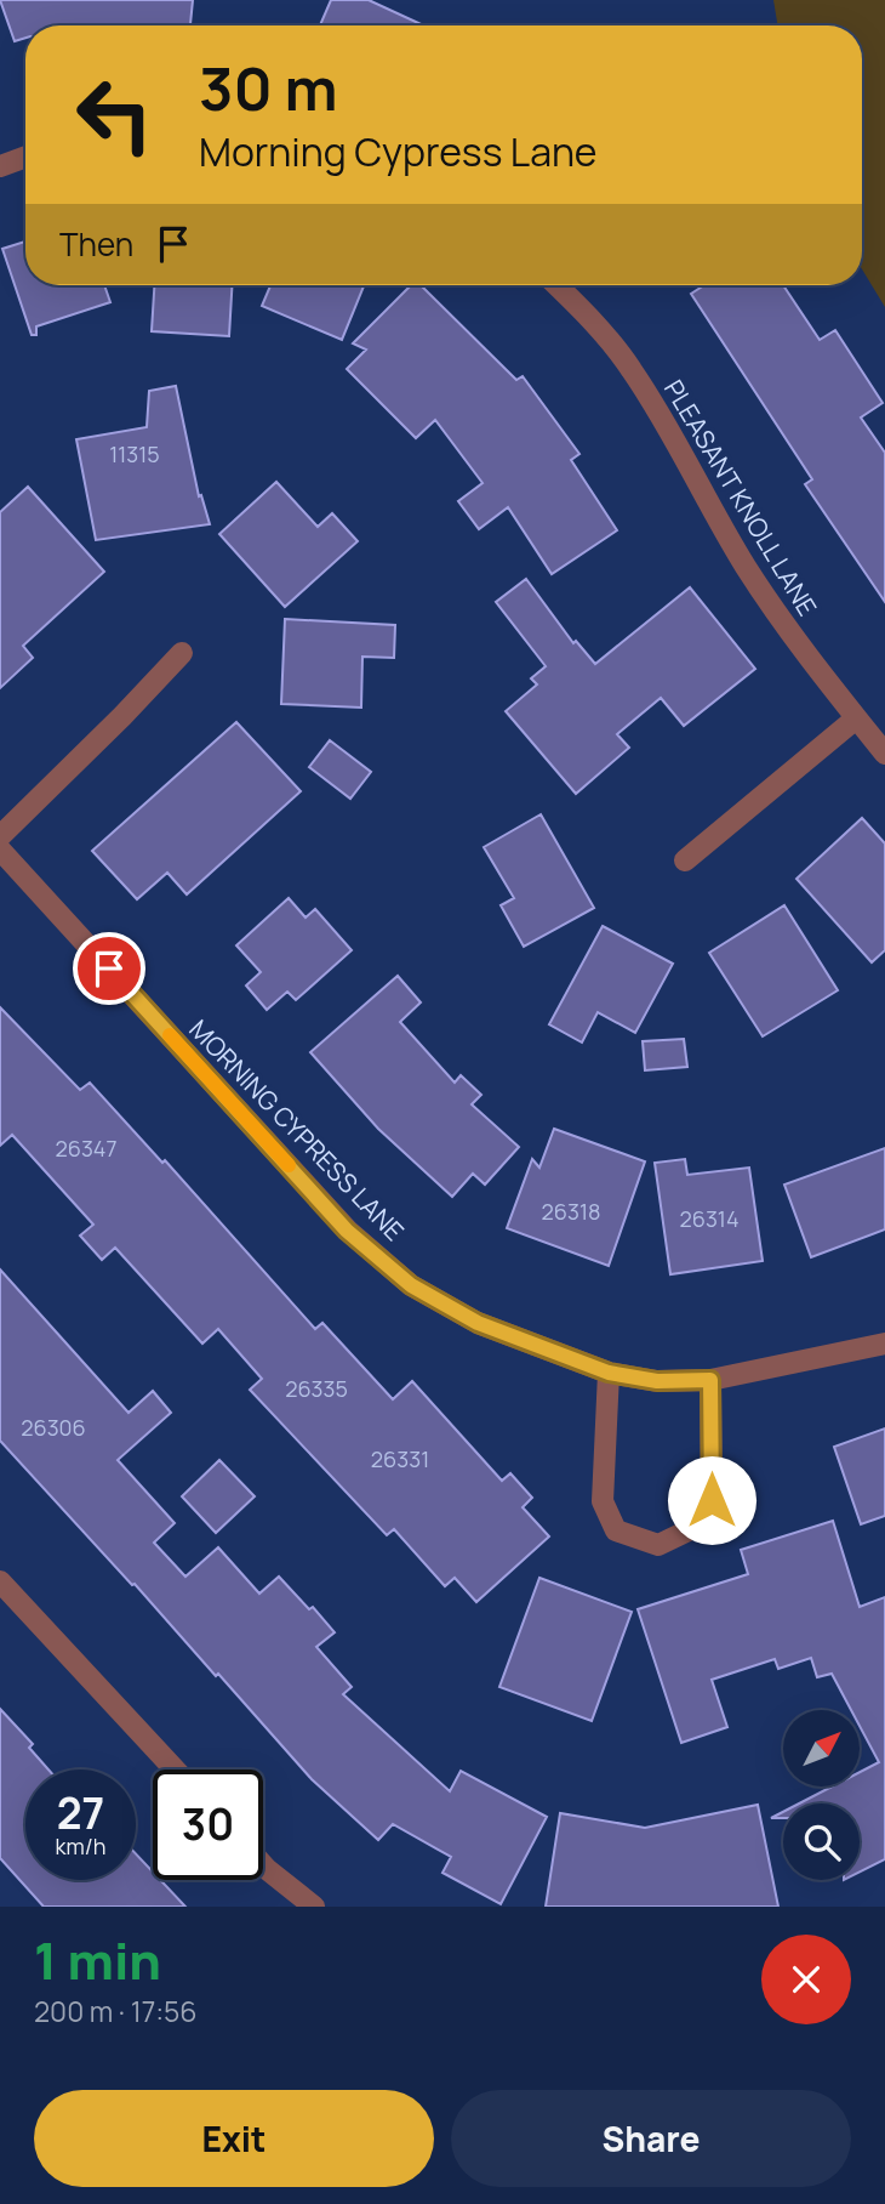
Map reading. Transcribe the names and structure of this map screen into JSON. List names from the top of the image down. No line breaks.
{"streets":{"street":["PLEASANT KNOLL LANE","MORNING CYPRESS LANE"]},"house_numbers":["11315","26347","26318","26314","26335","26306","26331"],"north":"top right","page":{"turn":["30 m","Morning Cypress Lane"],"then":"Then","speed":"27 km/h","limit":"30","heading":["1 min","200 m · 17:56"],"buttons":["Exit","Share"]}}
